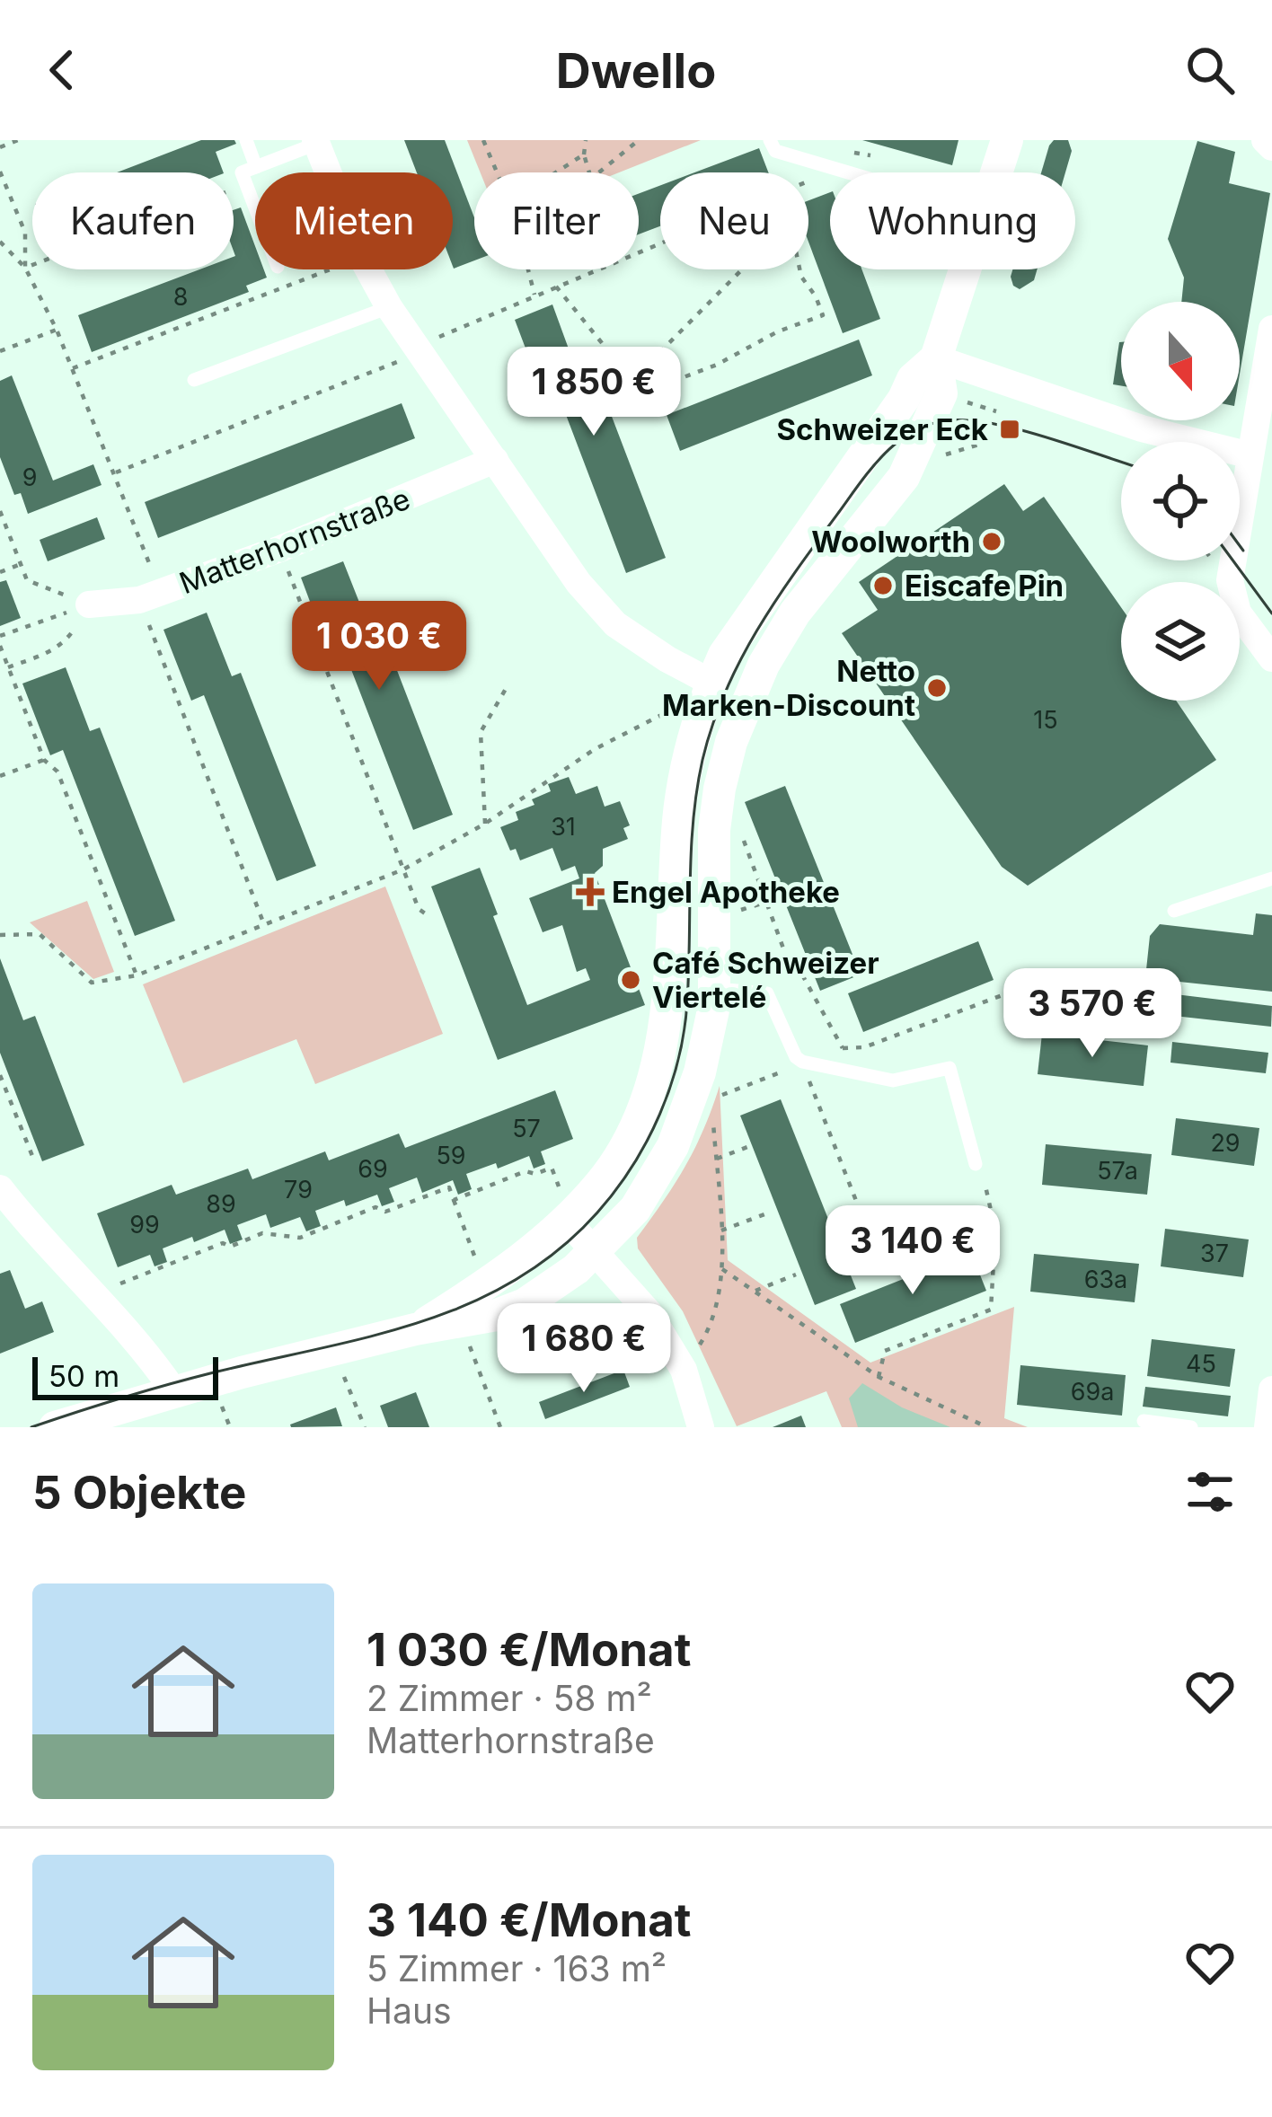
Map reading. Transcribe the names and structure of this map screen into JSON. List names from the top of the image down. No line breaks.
{"streets":{"street":["Matterhornstraße"]},"places":{"transit":["Schweizer Eck"],"other":["Woolworth","Eiscafe Pin","Netto Marken-Discount","Café Schweizer Viertelé"],"health":["Engel Apotheke"]},"house_numbers":["8","9","15","31","57","29","59","69","57a","79","89","99","37","63a","45","69a"],"scale_bar":"50 m","north":"bottom","page":{"header":"Dwello","chip":["Kaufen","Mieten","Filter","Neu","Wohnung"],"price":["1 850 €","1 030 €","3 570 €","3 140 €","1 680 €"],"scale":"50 m","heading":"5 Objekte","list":[{"name":"1 030 €/Monat","note":"2 Zimmer · 58 m² · Matterhornstraße"},{"name":"3 140 €/Monat","note":"5 Zimmer · 163 m² · Haus"}]}}
